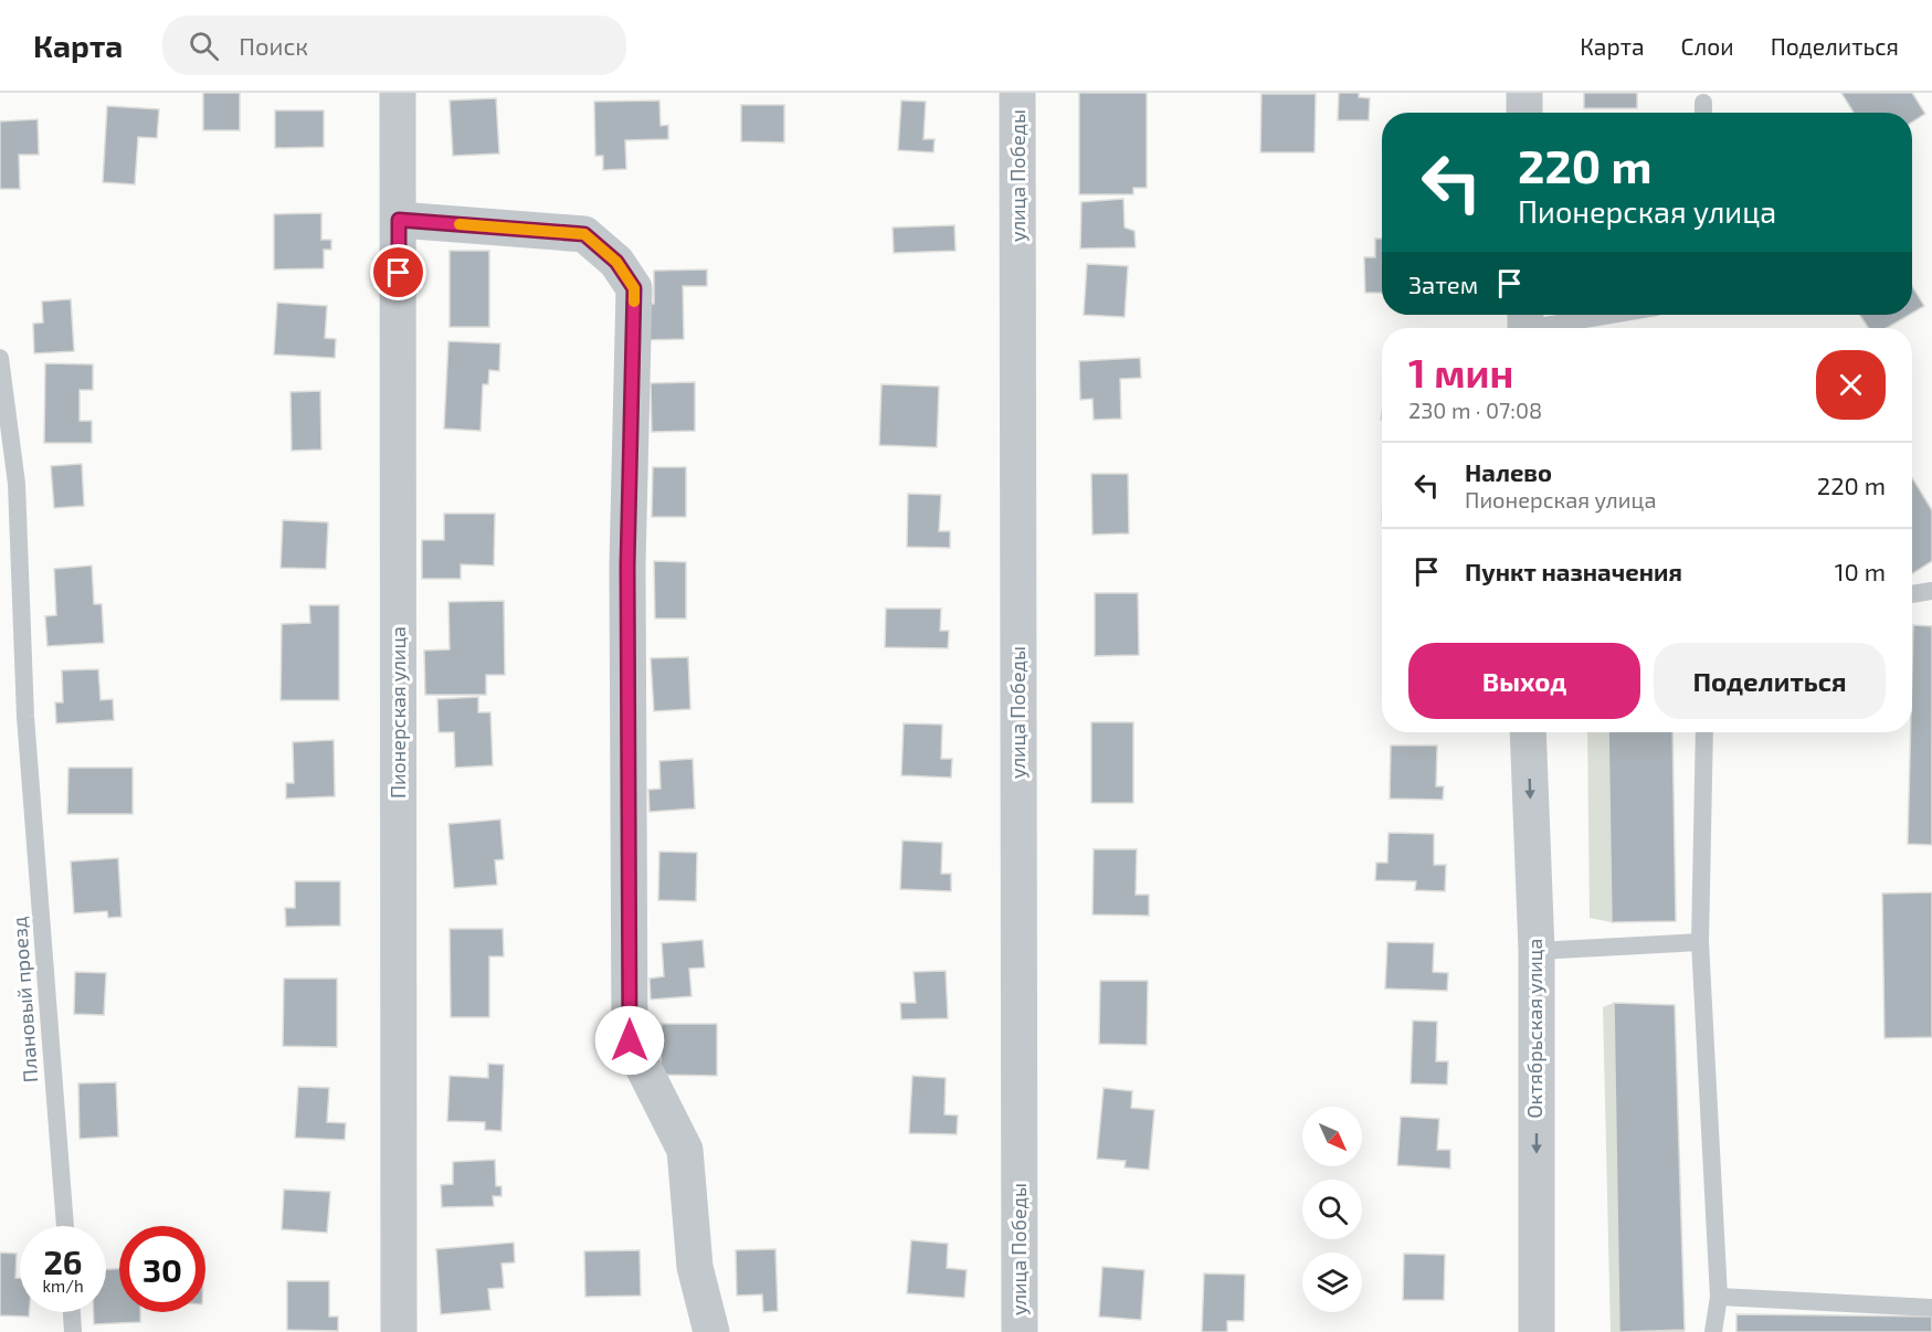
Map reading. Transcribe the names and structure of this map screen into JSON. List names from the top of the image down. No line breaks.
{"streets":{"street":["улица Победы","Пионерская улица","Октябрьская улица"],"lane":["Плановый проезд"]},"one_way":["Октябрьская улица"],"north":"bottom right","page":{"header":"Карта","search":"Поиск","nav":["Карта","Слои","Поделиться"],"turn":["220 m","Пионерская улица"],"then":"Затем","heading":["1 мин","230 m · 07:08"],"list":[{"name":"Налево","note":"Пионерская улица","value":"220 m"},{"name":"Пункт назначения","value":"10 m"}],"buttons":["Выход","Поделиться"],"speed":"26 km/h","limit":"30"}}
